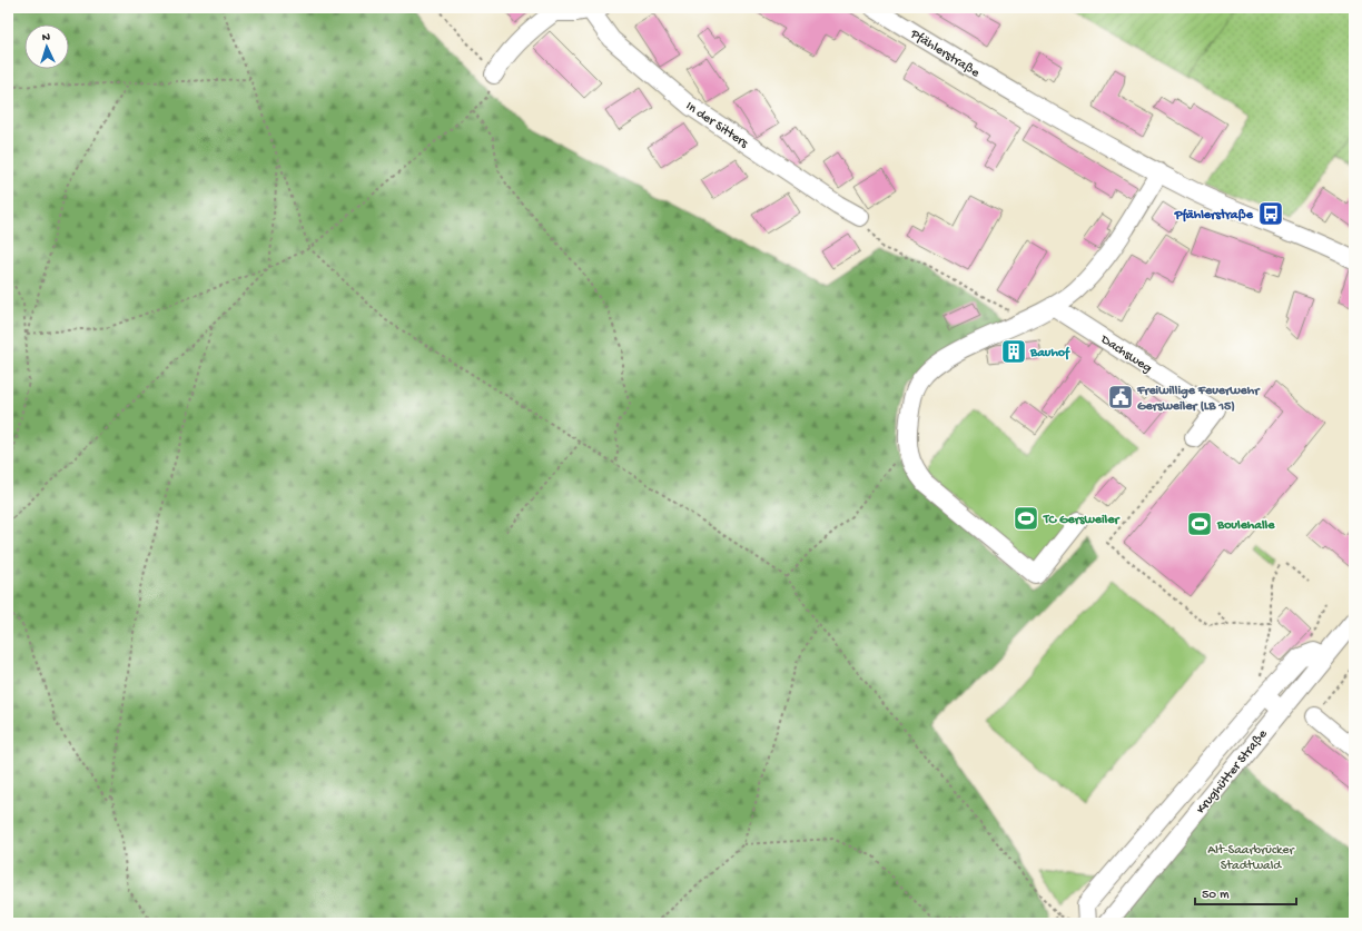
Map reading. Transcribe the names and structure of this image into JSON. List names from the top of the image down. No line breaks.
{"streets":{"street":["Pfählerstraße","In der Sitters","Dachsweg","Krughütter Straße"]},"parks":["Alt-Saarbrücker Stadtwald"],"places":{"bus stop":["Pfählerstraße"],"building":["Bauhof"],"public building":["Freiwillige Feuerwehr Gersweiler (LB 15)"],"sports":["TC Gersweiler","Boulehalle"]},"scale_bar":"50 m","north":"top"}
